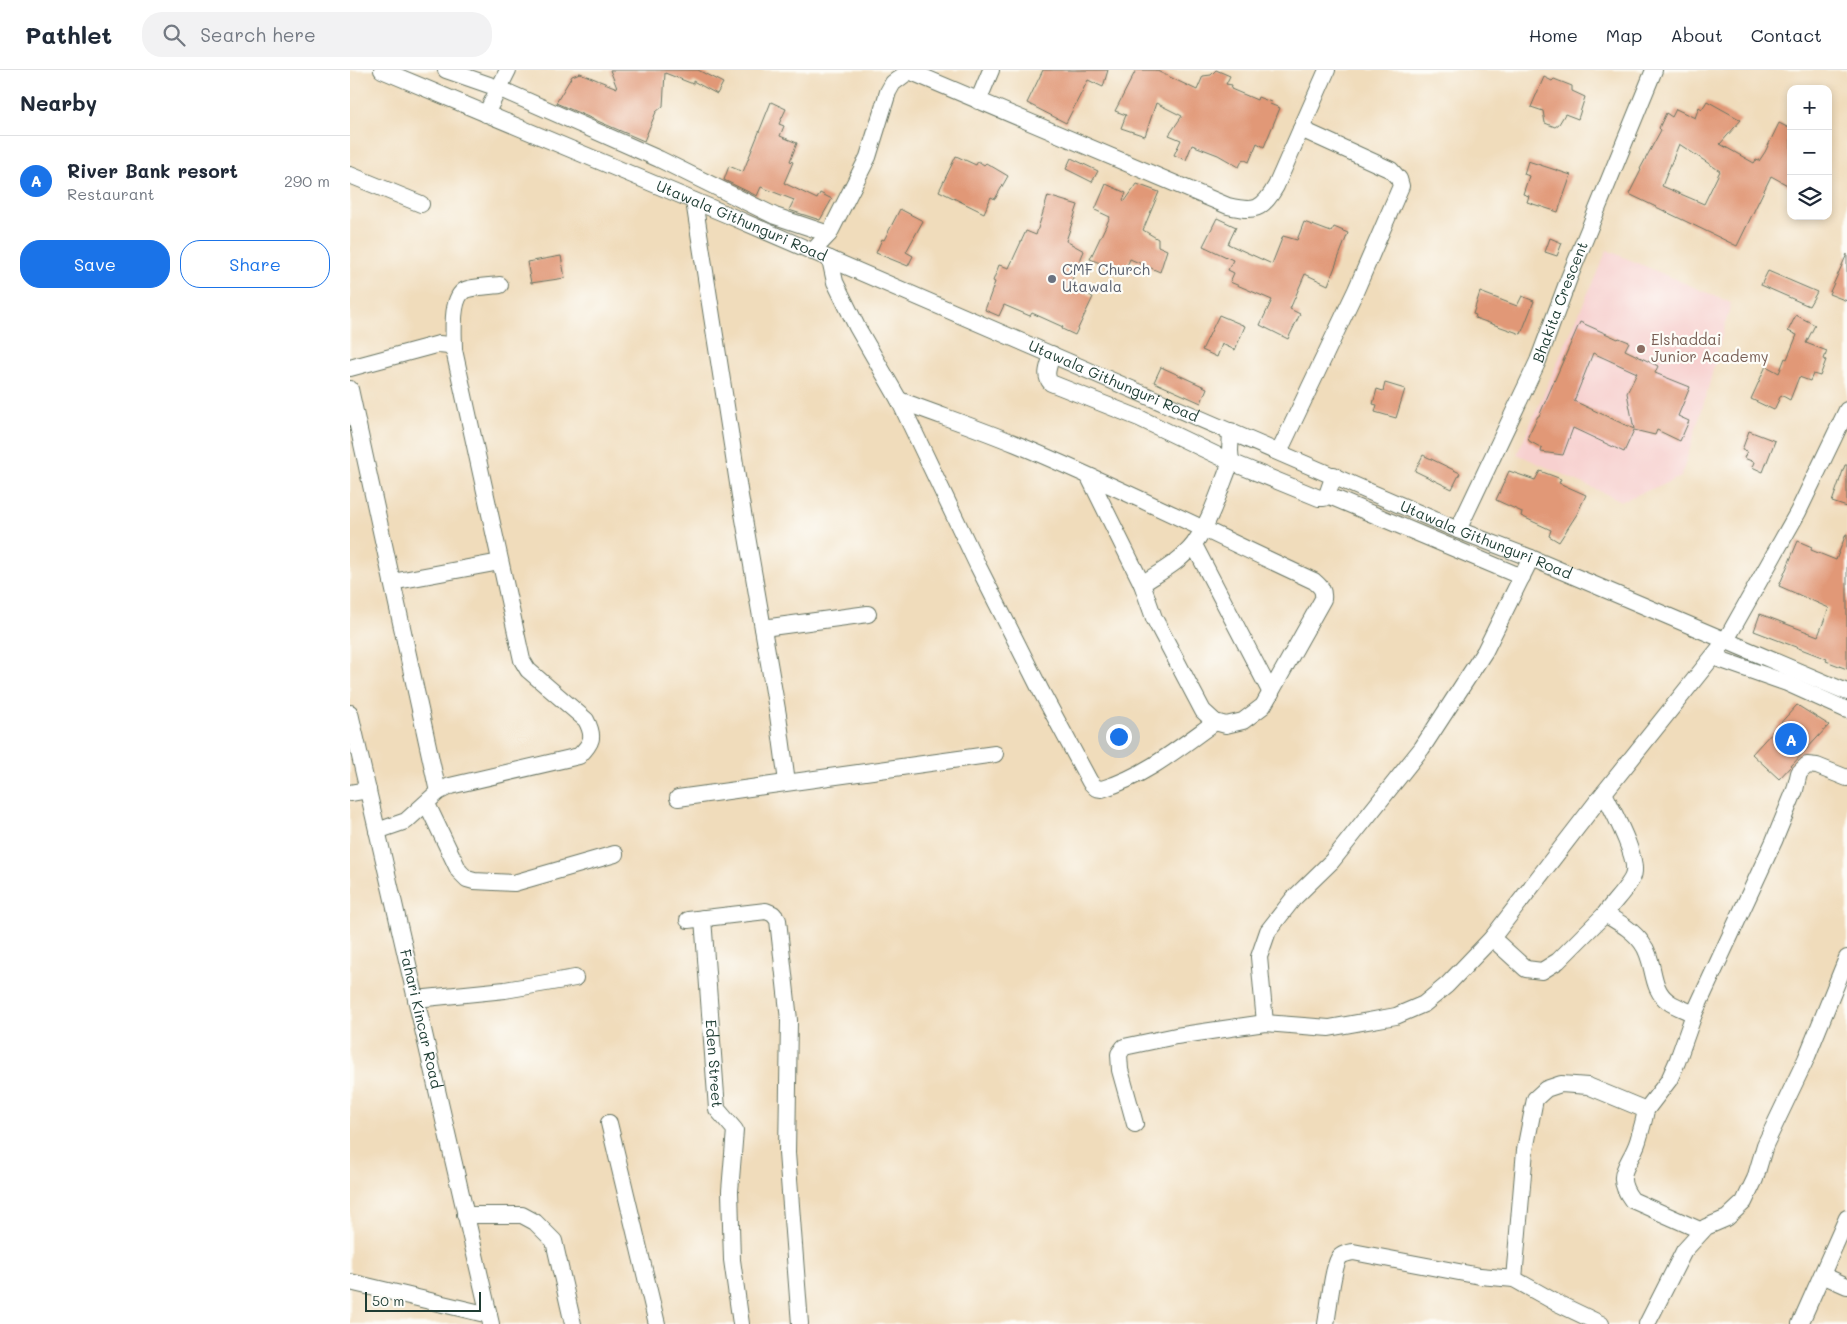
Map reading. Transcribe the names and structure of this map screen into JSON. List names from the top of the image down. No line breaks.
{"streets":{"street":["Utawala Githunguri Road","Bhakita Crescent","Fahari Kincar Road","Eden Street"]},"crossings":[["Utawala Githunguri Road","Bhakita Crescent"]],"places":["CMF Church Utawala","Elshaddai Junior Academy"],"scale_bar":"50 m","page":{"header":"Pathlet","search":"Search here","nav":["Home","Map","About","Contact"],"heading":"Nearby","map_buttons":["+","−"],"list":[{"mark":"A","name":"River Bank resort","note":"Restaurant","value":"290 m"}],"buttons":["Save","Share"],"pins":"A","scale":"50 m"}}
